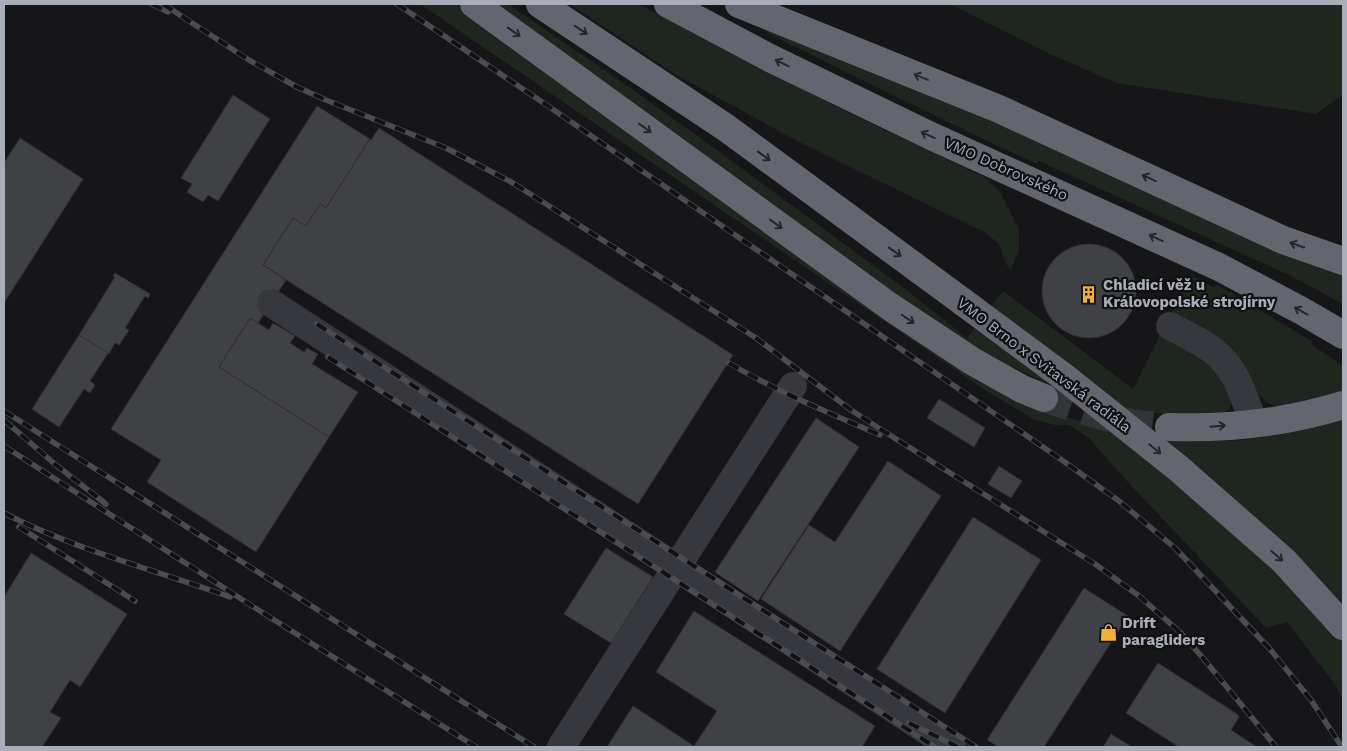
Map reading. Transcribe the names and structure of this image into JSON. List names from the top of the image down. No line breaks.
{"streets":{"highway":["VMO Dobrovského","VMO Brno x Svitavská radiála"]},"places":{"building":["Chladicí věž u Královopolské strojírny"],"shop":["Drift paragliders"]}}
